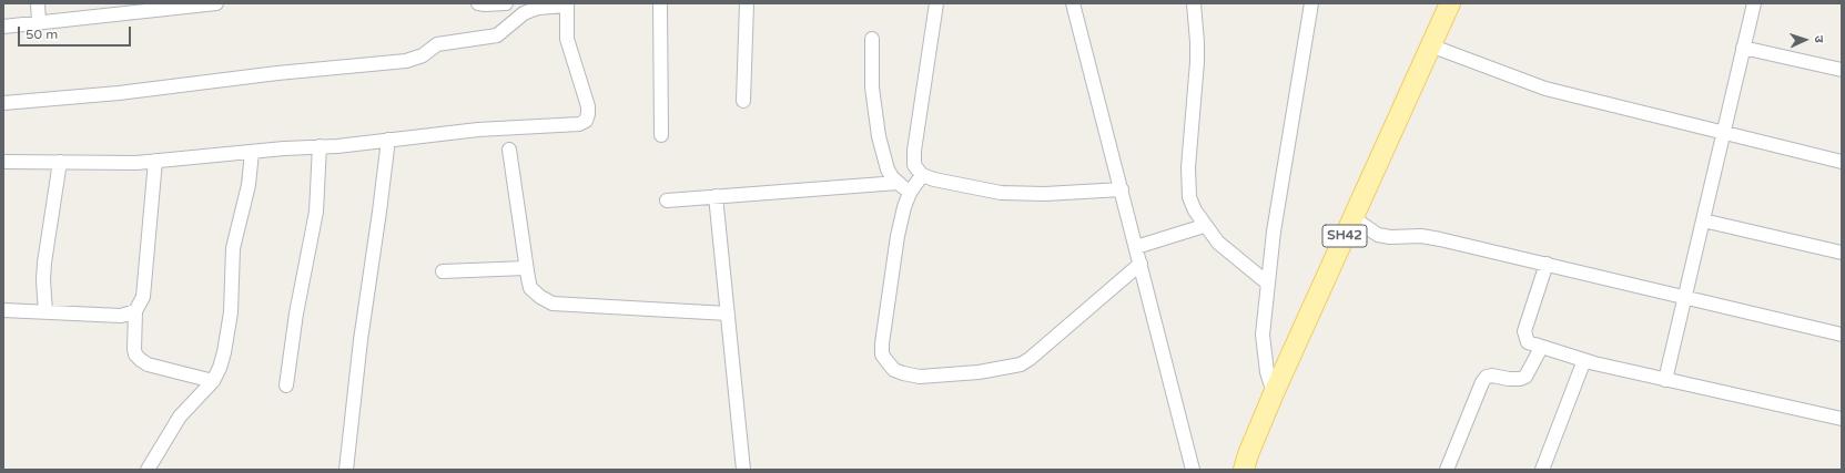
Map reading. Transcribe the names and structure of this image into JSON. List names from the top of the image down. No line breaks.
{"streets":{"main road":["SH42"]},"scale_bar":"50 m","north":"right"}
